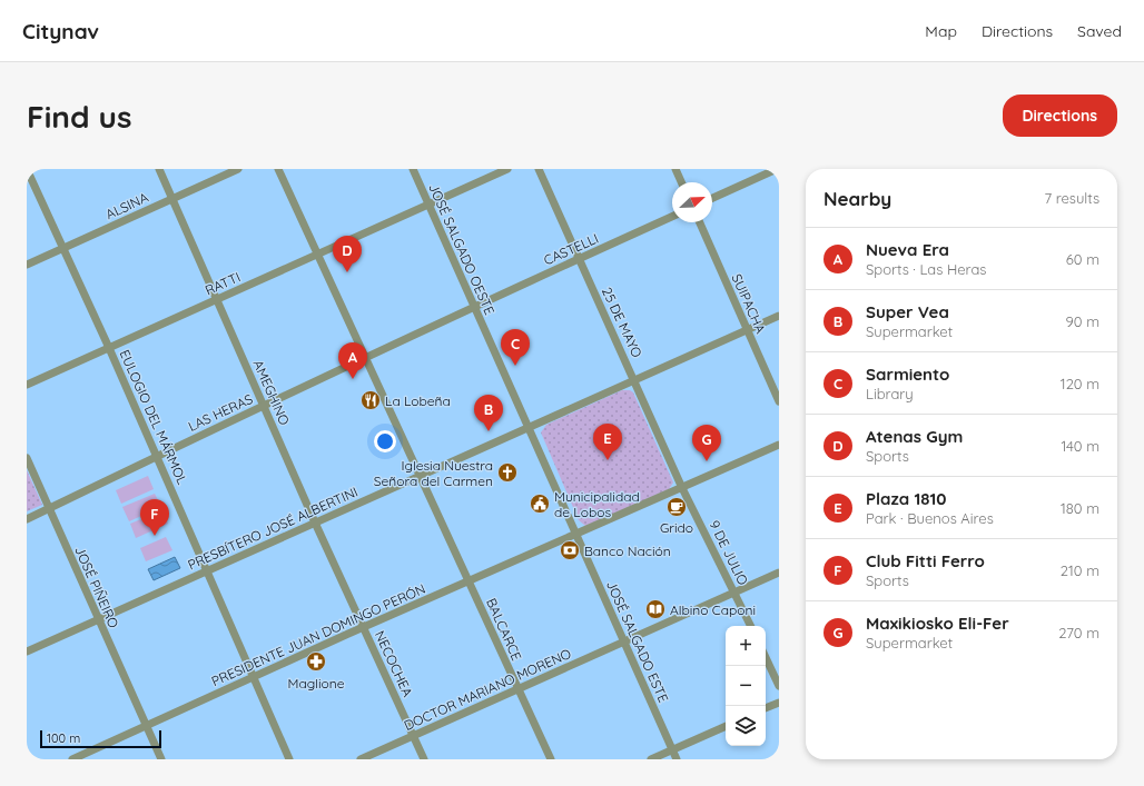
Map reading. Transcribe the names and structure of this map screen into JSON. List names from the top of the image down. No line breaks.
{"streets":{"street":["ALSINA","JOSÉ SALGADO OESTE","CASTELLI","RATTI","SUIPACHA","25 DE MAYO","AMEGHINO","LAS HERAS","EULOGIO DEL MÁRMOL","PRESBÍTERO JOSÉ ALBERTINI","9 DE JULIO","JOSÉ PIÑEIRO","BALCARCE","PRESIDENTE JUAN DOMINGO PERÓN","JOSÉ SALGADO ESTE","NECOCHEA","DOCTOR MARIANO MORENO"]},"crossings":[["ALSINA","AMEGHINO"],["ALSINA","EULOGIO DEL MÁRMOL"],["JOSÉ SALGADO OESTE","CASTELLI"],["JOSÉ SALGADO OESTE","RATTI"],["JOSÉ SALGADO OESTE","LAS HERAS"],["JOSÉ SALGADO OESTE","PRESBÍTERO JOSÉ ALBERTINI"],["JOSÉ SALGADO OESTE","PRESIDENTE JUAN DOMINGO PERÓN"],["JOSÉ SALGADO OESTE","JOSÉ SALGADO ESTE"],["CASTELLI","25 DE MAYO"],["CASTELLI","LAS HERAS"],["RATTI","AMEGHINO"],["RATTI","EULOGIO DEL MÁRMOL"],["RATTI","BALCARCE"],["SUIPACHA","PRESBÍTERO JOSÉ ALBERTINI"],["25 DE MAYO","PRESBÍTERO JOSÉ ALBERTINI"],["25 DE MAYO","9 DE JULIO"],["25 DE MAYO","PRESIDENTE JUAN DOMINGO PERÓN"],["AMEGHINO","LAS HERAS"],["AMEGHINO","PRESBÍTERO JOSÉ ALBERTINI"],["AMEGHINO","PRESIDENTE JUAN DOMINGO PERÓN"],["AMEGHINO","NECOCHEA"],["LAS HERAS","EULOGIO DEL MÁRMOL"],["LAS HERAS","JOSÉ PIÑEIRO"],["LAS HERAS","BALCARCE"],["EULOGIO DEL MÁRMOL","PRESBÍTERO JOSÉ ALBERTINI"],["EULOGIO DEL MÁRMOL","PRESIDENTE JUAN DOMINGO PERÓN"],["PRESBÍTERO JOSÉ ALBERTINI","JOSÉ PIÑEIRO"],["PRESBÍTERO JOSÉ ALBERTINI","BALCARCE"],["9 DE JULIO","PRESIDENTE JUAN DOMINGO PERÓN"],["9 DE JULIO","DOCTOR MARIANO MORENO"],["JOSÉ PIÑEIRO","PRESIDENTE JUAN DOMINGO PERÓN"],["BALCARCE","PRESIDENTE JUAN DOMINGO PERÓN"],["BALCARCE","DOCTOR MARIANO MORENO"],["PRESIDENTE JUAN DOMINGO PERÓN","JOSÉ SALGADO ESTE"],["PRESIDENTE JUAN DOMINGO PERÓN","NECOCHEA"],["JOSÉ SALGADO ESTE","DOCTOR MARIANO MORENO"],["NECOCHEA","DOCTOR MARIANO MORENO"]],"places":{"restaurant":["La Lobeña"],"church":["Iglesia Nuestra Señora del Carmen"],"public building":["Municipalidad de Lobos"],"cafe":["Grido"],"bank":["Banco Nación"],"library":["Albino Caponi"],"pharmacy":["Maglione"]},"scale_bar":"100 m","north":"top right","page":{"header":"Citynav","nav":["Map","Directions","Saved"],"buttons":"Directions","title":"Find us","heading":["Nearby","7 results"],"list":[{"mark":"A","name":"Nueva Era","note":"Sports · Las Heras","value":"60 m"},{"mark":"B","name":"Super Vea","note":"Supermarket","value":"90 m"},{"mark":"C","name":"Sarmiento","note":"Library","value":"120 m"},{"mark":"D","name":"Atenas Gym","note":"Sports","value":"140 m"},{"mark":"E","name":"Plaza 1810","note":"Park · Buenos Aires","value":"180 m"},{"mark":"F","name":"Club Fitti Ferro","note":"Sports","value":"210 m"},{"mark":"G","name":"Maxikiosko Eli-Fer","note":"Supermarket","value":"270 m"}],"pins":["D","C","A","B","E","G","F"],"map_buttons":["+","−"],"scale":"100 m"}}
